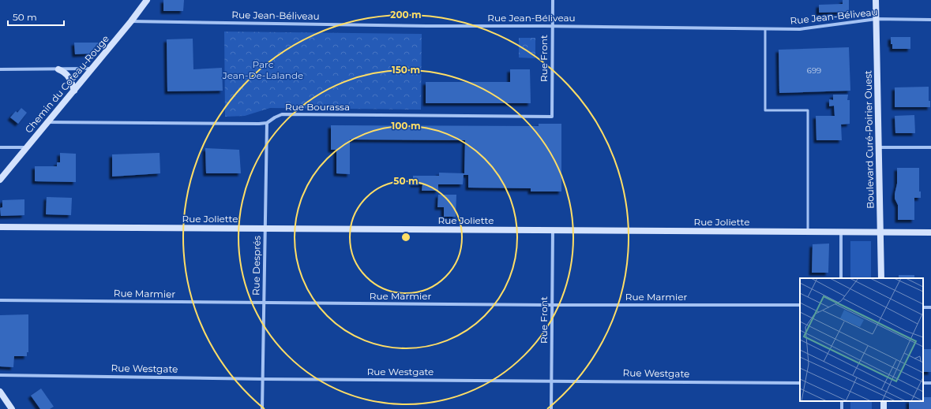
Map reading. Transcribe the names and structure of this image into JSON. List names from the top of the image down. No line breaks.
{"streets":{"street":["Rue Jean-Béliveau","Rue Front","Chemin du Coteau-Rouge","Rue Bourassa","Boulevard Curé-Poirier Ouest","Rue Joliette","Rue Després","Rue Marmier","Rue Westgate"]},"crossings":[["Rue Jean-Béliveau","Rue Front"],["Rue Jean-Béliveau","Chemin du Coteau-Rouge"],["Rue Jean-Béliveau","Boulevard Curé-Poirier Ouest"],["Rue Front","Rue Bourassa"],["Rue Front","Rue Joliette"],["Rue Front","Rue Marmier"],["Rue Front","Rue Westgate"],["Rue Bourassa","Rue Després"],["Boulevard Curé-Poirier Ouest","Rue Joliette"],["Rue Joliette","Rue Després"],["Rue Després","Rue Marmier"],["Rue Després","Rue Westgate"]],"parks":["Parc Jean-De-Lalande"],"house_numbers":["699"],"scale_bar":"50 m","rings":["200 m","150 m","100 m","50 m"]}
